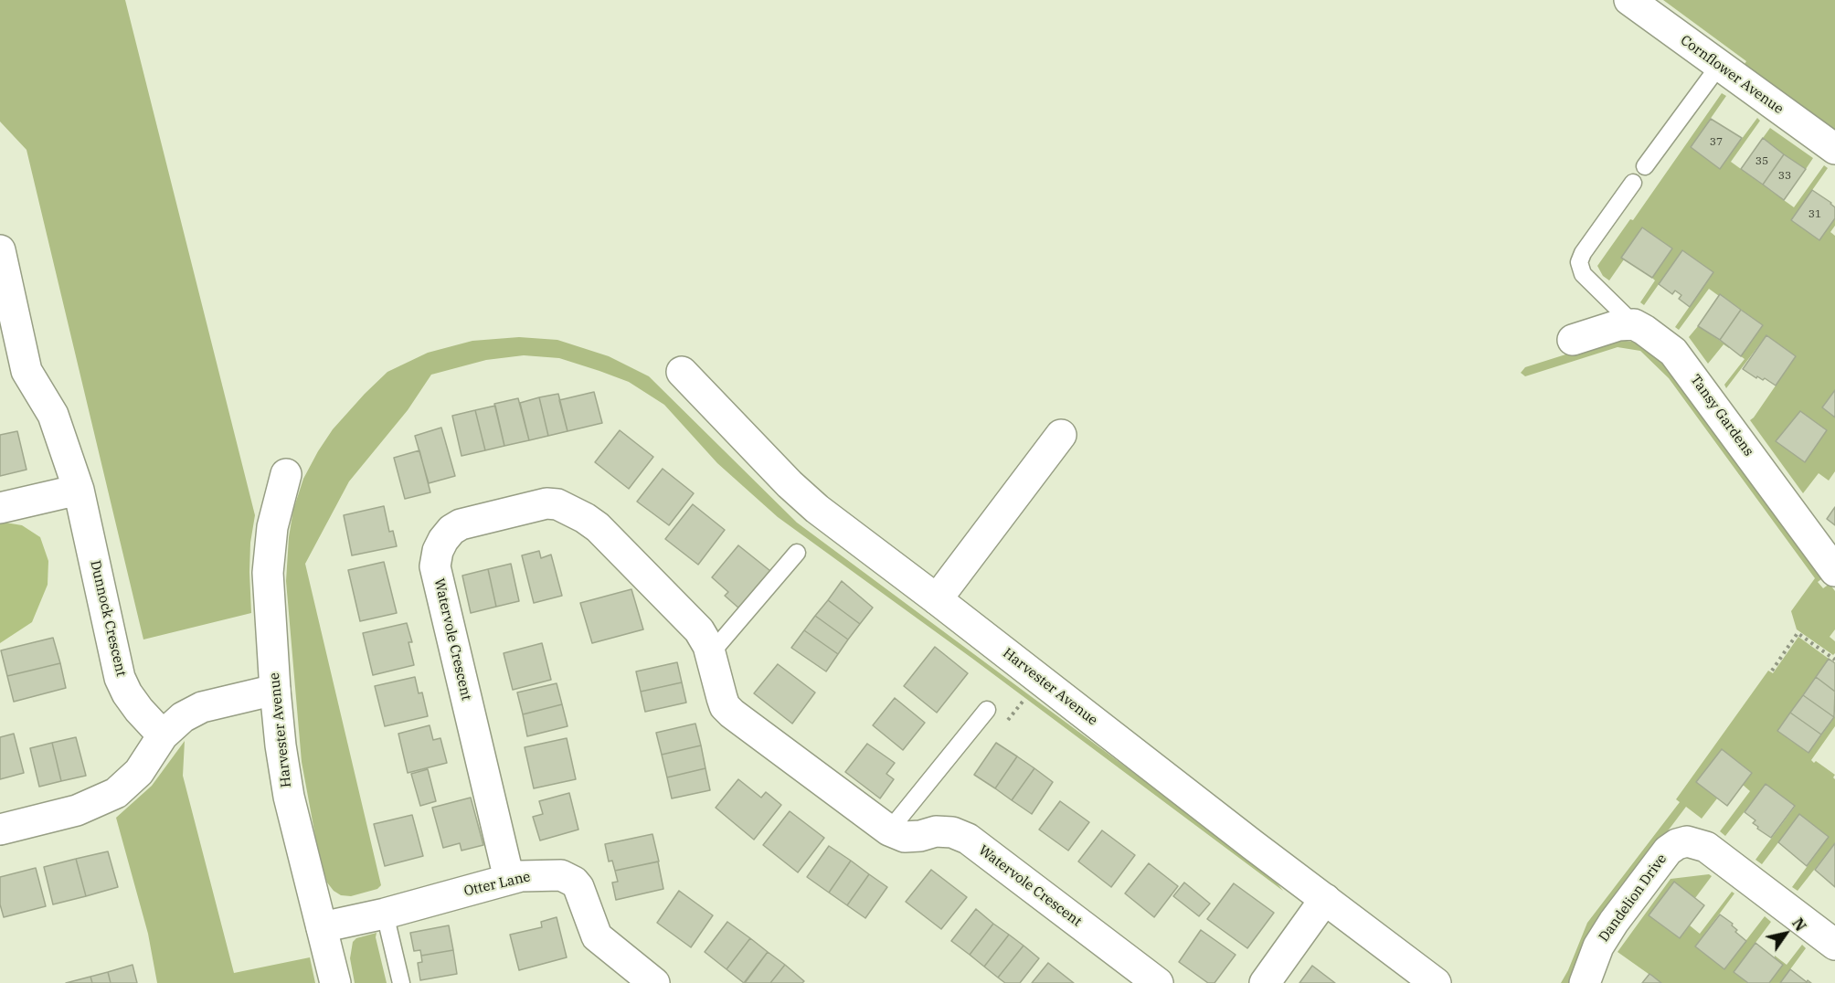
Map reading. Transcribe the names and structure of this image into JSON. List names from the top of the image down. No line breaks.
{"streets":{"street":["Cornflower Avenue","Tansy Gardens","Dunnock Crescent","Watervole Crescent","Harvester Avenue","Otter Lane","Dandelion Drive"]},"crossings":[["Watervole Crescent","Otter Lane"],["Harvester Avenue","Otter Lane"]],"house_numbers":["37","35","33","31"],"north":"top right"}
